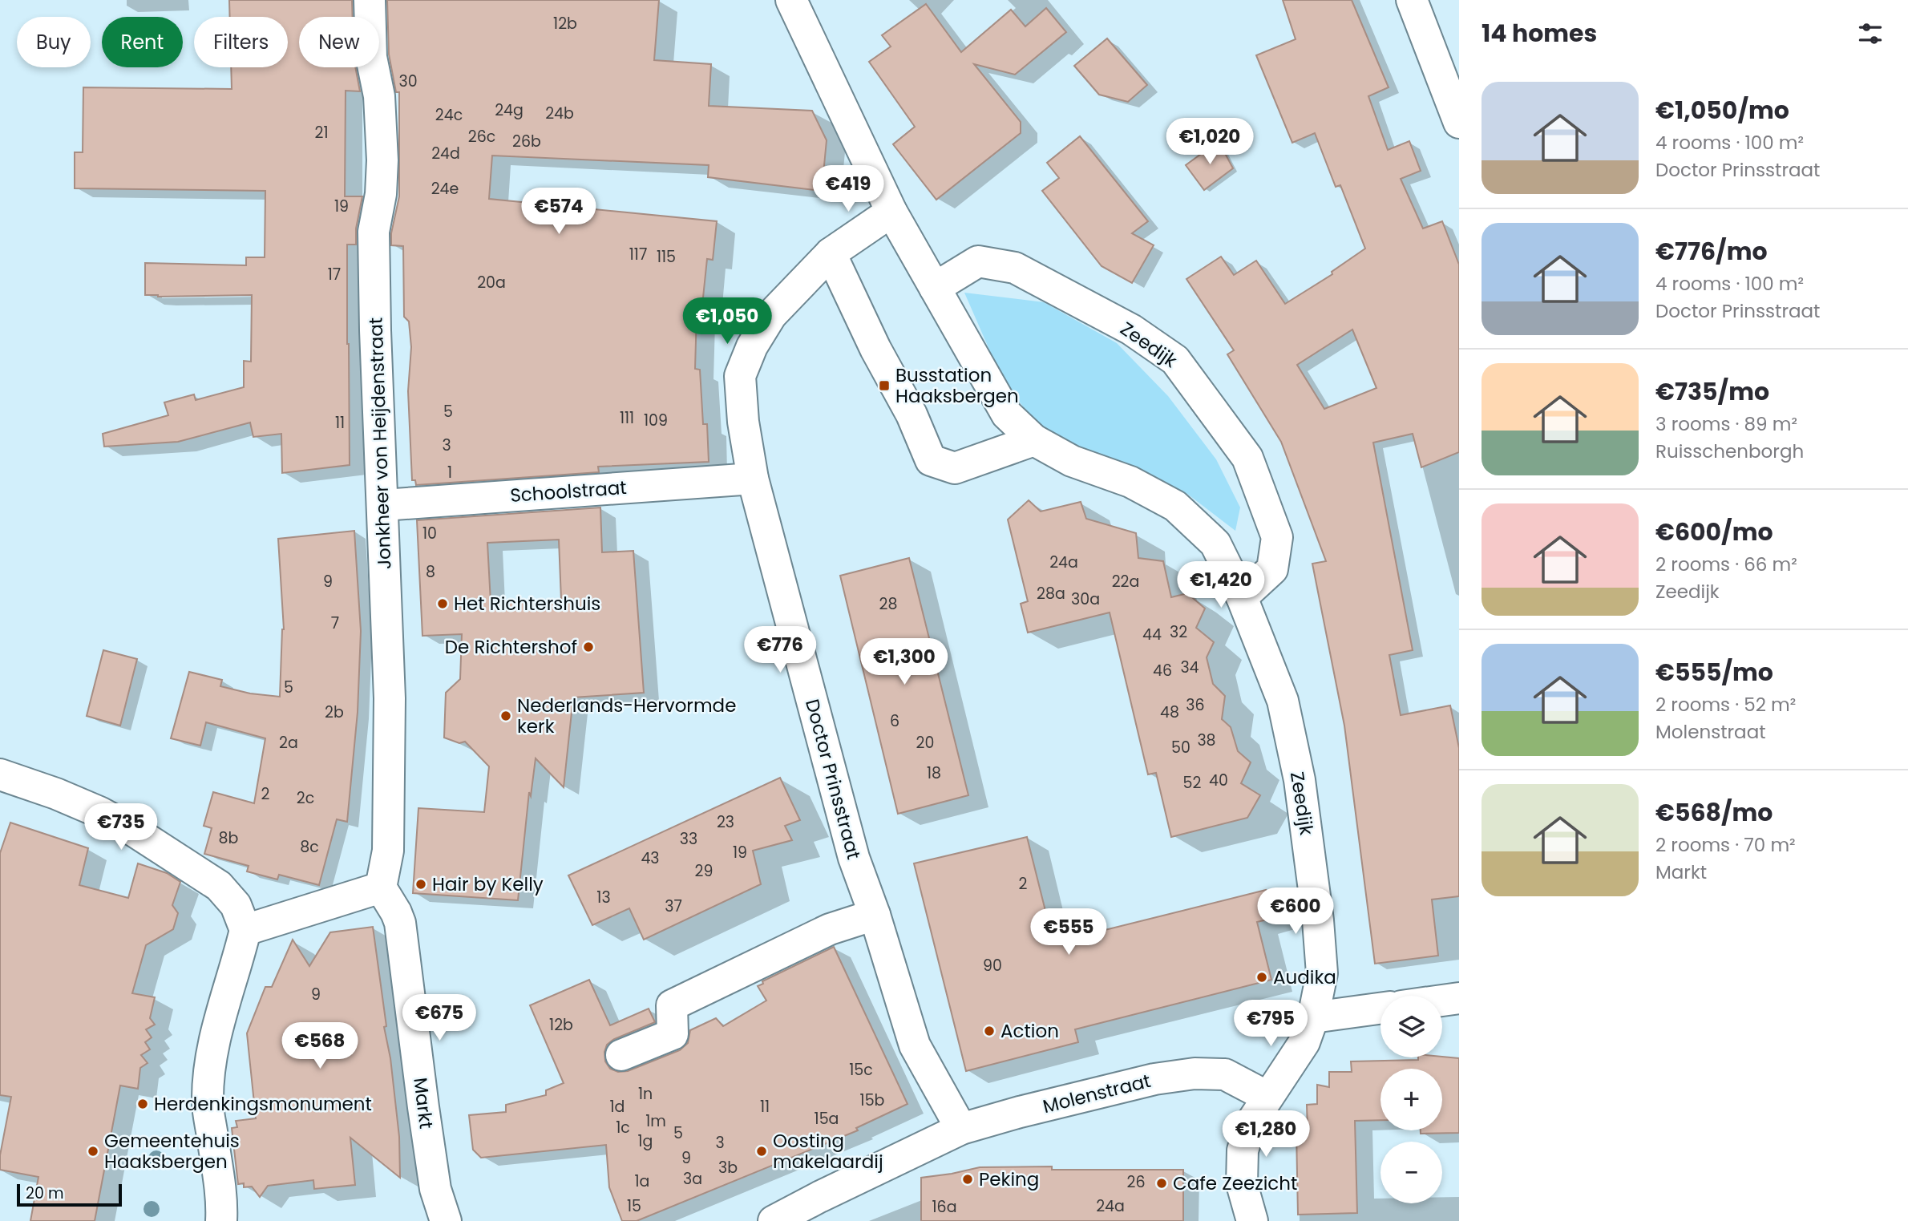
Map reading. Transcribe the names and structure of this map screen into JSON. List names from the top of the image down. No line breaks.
{"streets":{"street":["Zeedijk","Jonkheer von Heijdenstraat","Schoolstraat","Doctor Prinsstraat","Molenstraat","Markt"]},"crossings":[["Zeedijk","Doctor Prinsstraat"],["Jonkheer von Heijdenstraat","Schoolstraat"],["Jonkheer von Heijdenstraat","Markt"],["Schoolstraat","Doctor Prinsstraat"],["Doctor Prinsstraat","Molenstraat"]],"places":{"transit":["Busstation Haaksbergen"],"other":["Het Richtershuis","De Richtershof","Nederlands-Hervormde kerk","Hair by Kelly","Audika","Action","Herdenkingsmonument","Gemeentehuis Haaksbergen","Oosting makelaardij","Peking","Cafe Zeezicht"]},"house_numbers":["12b","30","24g","24b","24c","21","26c","26b","24d","24e","19","117","115","17","20a","5","111","109","11","3","1","10","24a","8","9","22a","28a","30a","28","7","32","44","34","46","5","36","2b","48","6","38","2a","20","50","18","40","52","2","2c","23","8b","33","8c","19","43","29","2","13","37","90","9","12b","15c","1n","15b","1d","11","15a","1m","1c","5","1g","3","9","3b","3a","1a","26","15","24a","16a"],"scale_bar":"20 m","page":{"heading":"14 homes","chip":["Buy","Rent","Filters","New"],"list":[{"name":"€1,050/mo","note":"4 rooms · 100 m² · Doctor Prinsstraat"},{"name":"€776/mo","note":"4 rooms · 100 m² · Doctor Prinsstraat"},{"name":"€735/mo","note":"3 rooms · 89 m² · Ruisschenborgh"},{"name":"€600/mo","note":"2 rooms · 66 m² · Zeedijk"},{"name":"€555/mo","note":"2 rooms · 52 m² · Molenstraat"},{"name":"€568/mo","note":"2 rooms · 70 m² · Markt"}],"price":["€1,020","€419","€574","€1,050","€1,420","€776","€1,300","€735","€600","€555","€675","€795","€568","€1,280"],"map_buttons":["+","−"],"scale":"20 m"}}
